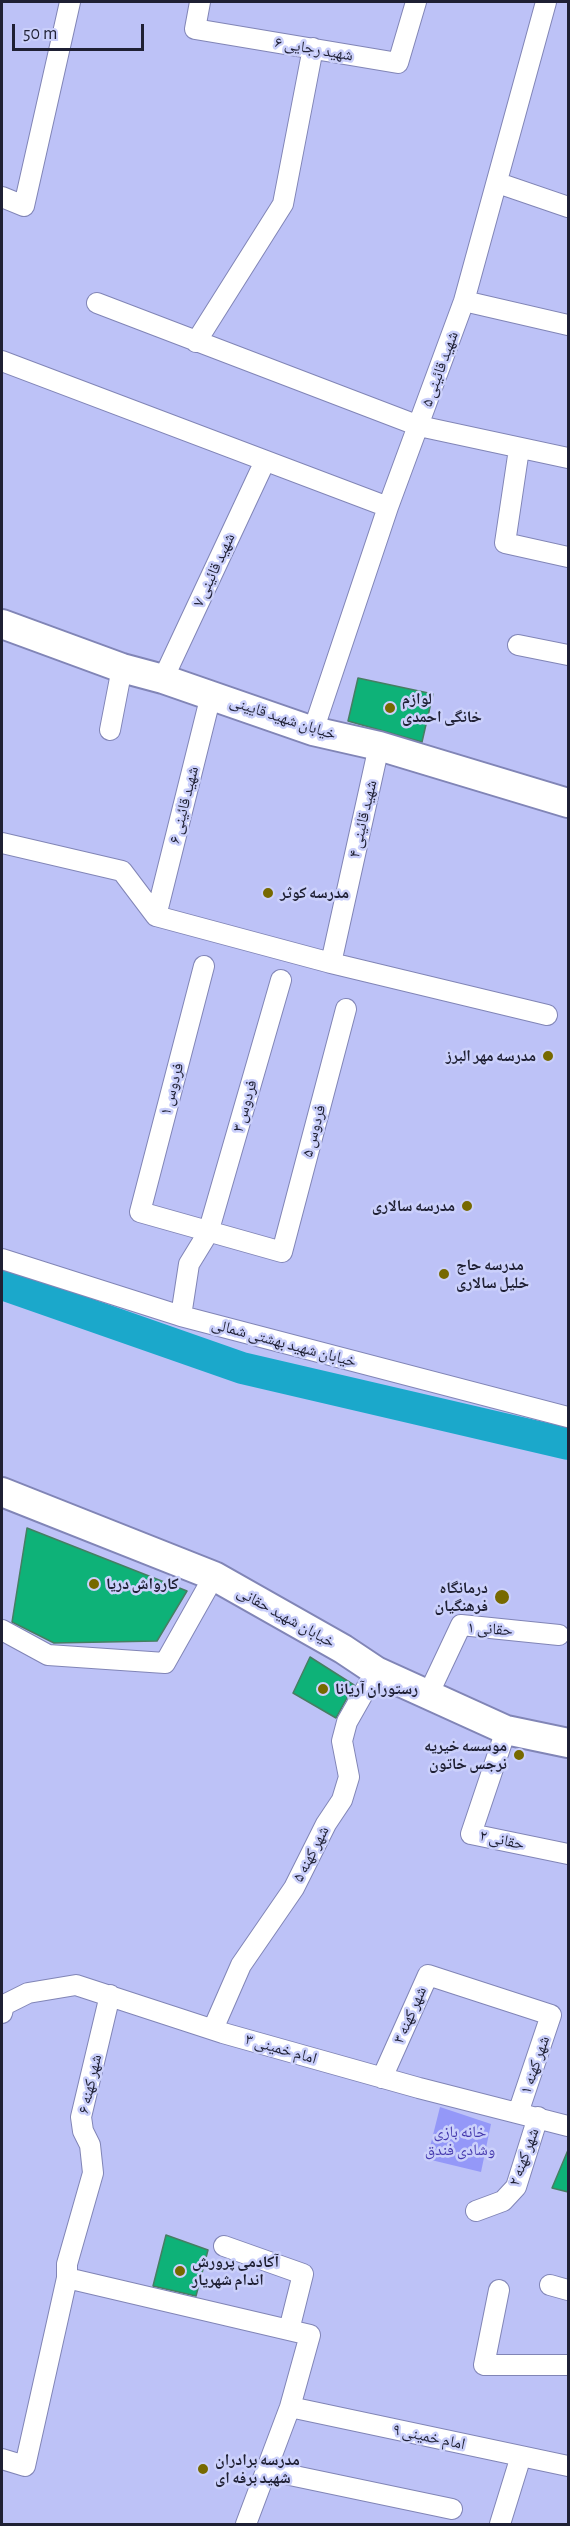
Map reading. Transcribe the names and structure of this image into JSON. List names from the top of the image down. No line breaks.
{"streets":{"main road":["خیابان شهید قایینی","خیابان شهید حقانی"],"street":["شهید رجایی ۶","شهید قائینی ۵","شهید قائینی ۷","شهید قائینی ۶","شهید قائینی ۴","فردوس ۱","فردوس ۳","فردوس ۵","خیابان شهید بهشتی شمالی","حقانی ۱","حقانی ۲","شهر کهنه ۵","شهر کهنه ۳","امام خمینی ۳","شهر کهنه ۱","شهر کهنه ۶","شهر کهنه ۲","امام خمینی ۹"]},"crossings":[["شهید قائینی ۵","خیابان شهید قایینی"],["شهید قائینی ۷","خیابان شهید قایینی"],["خیابان شهید قایینی","شهید قائینی ۶"],["خیابان شهید قایینی","شهید قائینی ۴"],["فردوس ۱","فردوس ۳"],["فردوس ۱","فردوس ۵"],["فردوس ۳","فردوس ۵"],["فردوس ۳","خیابان شهید بهشتی شمالی"],["خیابان شهید حقانی","حقانی ۱"],["خیابان شهید حقانی","حقانی ۲"],["خیابان شهید حقانی","شهر کهنه ۵"],["شهر کهنه ۵","امام خمینی ۳"],["شهر کهنه ۳","امام خمینی ۳"],["شهر کهنه ۳","شهر کهنه ۱"],["امام خمینی ۳","شهر کهنه ۱"],["امام خمینی ۳","شهر کهنه ۶"],["امام خمینی ۳","شهر کهنه ۲"],["شهر کهنه ۱","شهر کهنه ۲"]],"parks":["خانه بازی وشادی فندق"],"places":["لوازم خانگی احمدی","مدرسه کوثر","مدرسه مهر البرز","مدرسه سالاری","مدرسه حاج خلیل سالاری","کارواش دریا","درمانگاه فرهنگیان","رستوران آریانا","موسسه خیریه نرجس خاتون","آکادمی پرورش اندام شهریار","مدرسه برادران شهید برفه ای"],"scale_bar":"50 m"}
